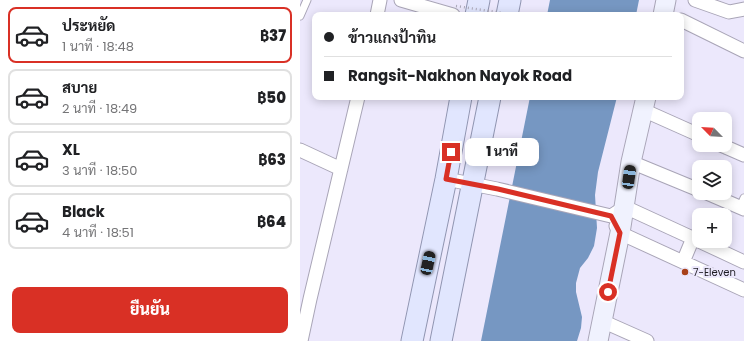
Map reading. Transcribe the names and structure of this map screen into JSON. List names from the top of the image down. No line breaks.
{"places":["7-Eleven"],"north":"top left","page":{"list":[{"name":"ประหยัด","note":"1 นาที · 18:48","value":"฿37"},{"name":"สบาย","note":"2 นาที · 18:49","value":"฿50"},{"name":"XL","note":"3 นาที · 18:50","value":"฿63"},{"name":"Black","note":"4 นาที · 18:51","value":"฿64"}],"banner":["ข้าวแกงป้าทิน","Rangsit-Nakhon Nayok Road"],"map_buttons":"+","bubble":"1 นาที","buttons":"ยืนยัน"}}
